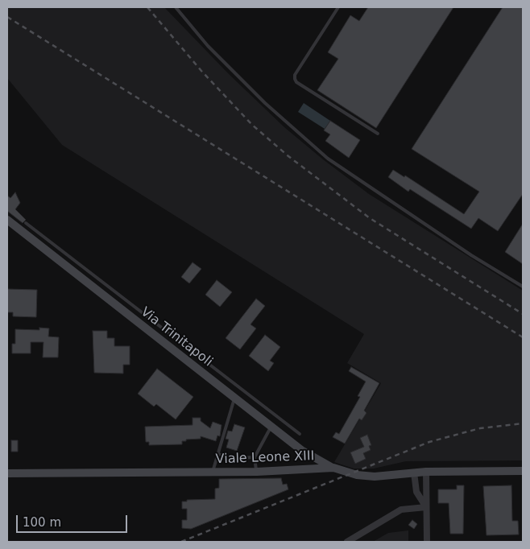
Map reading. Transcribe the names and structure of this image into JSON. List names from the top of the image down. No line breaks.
{"streets":{"main road":["Via Trinitapoli","Viale Leone XIII"]},"crossings":[["Via Trinitapoli","Viale Leone XIII"]],"scale_bar":"100 m"}
